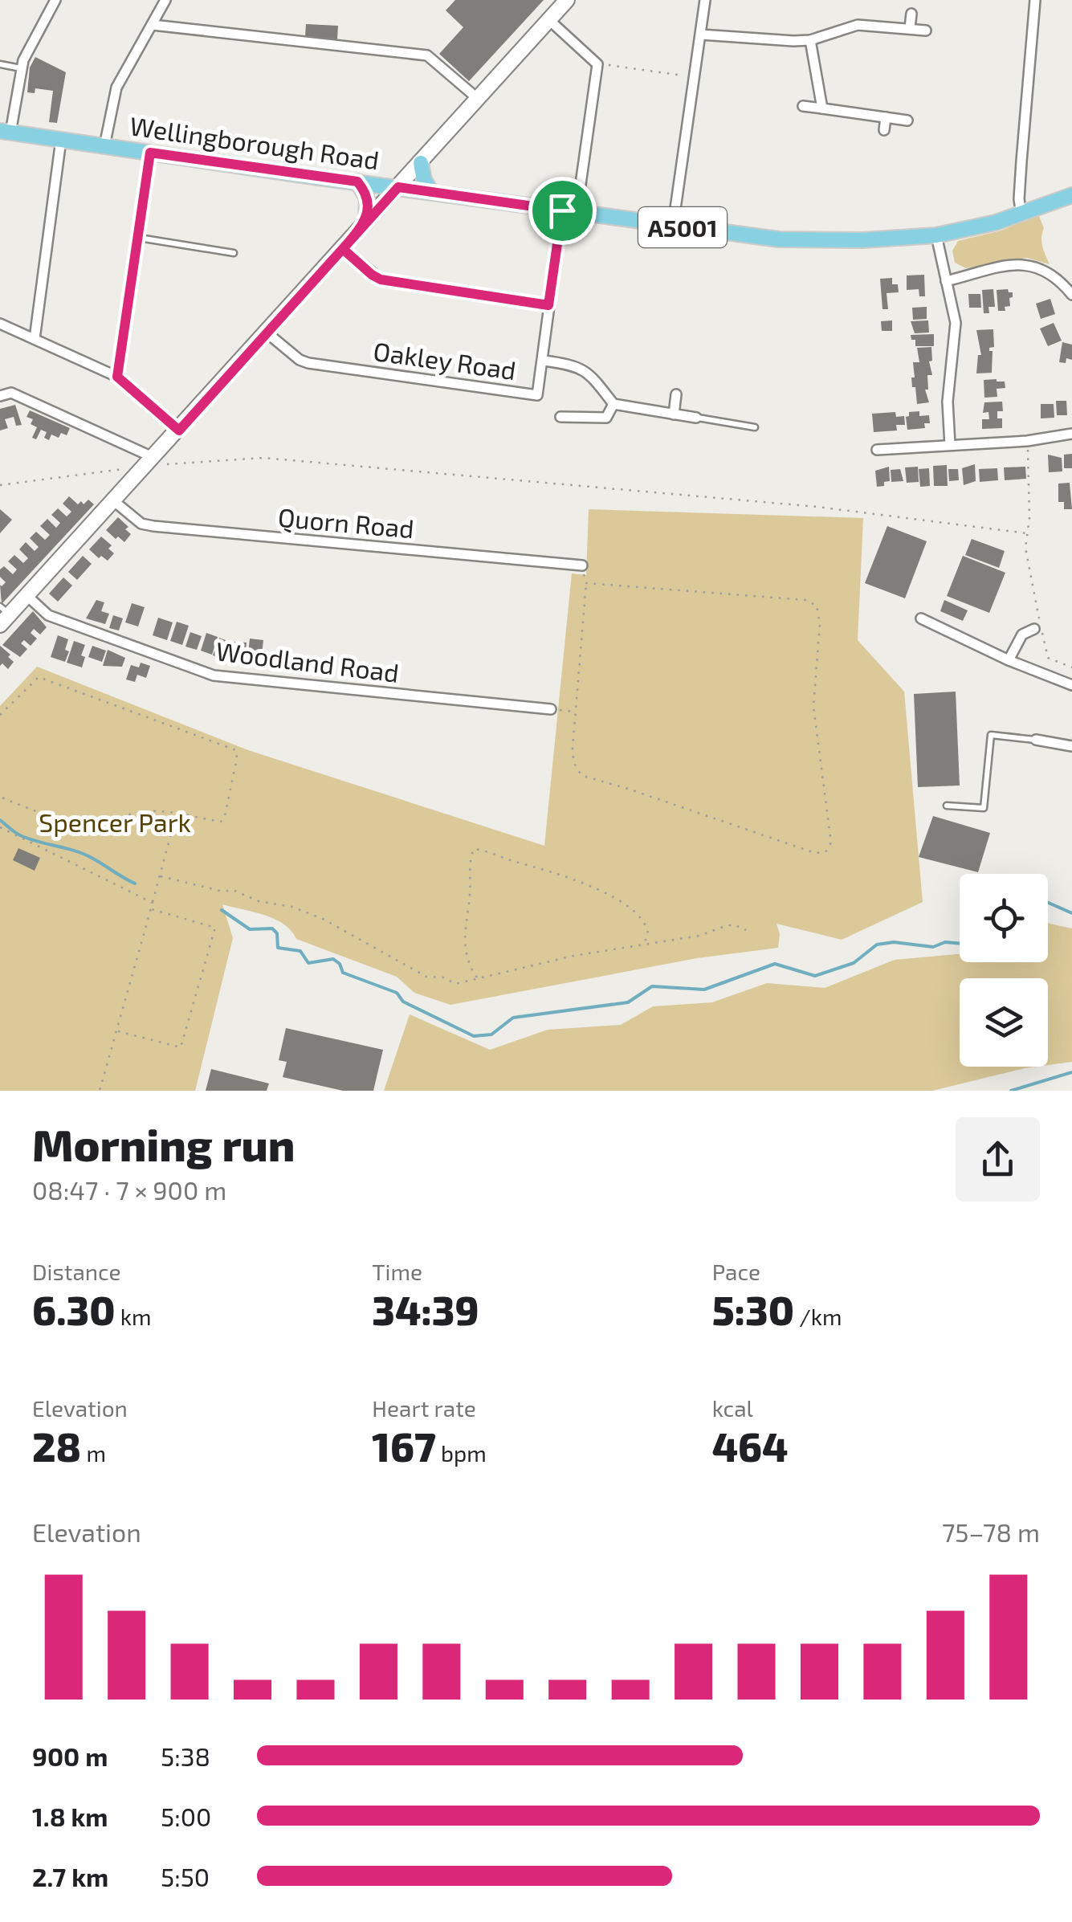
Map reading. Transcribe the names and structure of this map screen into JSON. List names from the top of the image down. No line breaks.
{"streets":{"main road":["Wellingborough Road","A5001"],"street":["Oakley Road","Quorn Road","Woodland Road"]},"crossings":[["Wellingborough Road","Oakley Road"]],"parks":["Spencer Park"],"page":{"heading":["Morning run","08:47 · 7 × 900 m"],"stats":[["Distance","6.30 km"],["Time","34:39"],["Pace","5:30 /km"],["Elevation","28 m"],["Heart rate","167 bpm"],["kcal","464"]],"chart":["Elevation","75–78 m"],"list":[{"name":"900 m","note":"5:38"},{"name":"1.8 km","note":"5:00"},{"name":"2.7 km","note":"5:50"}]}}
